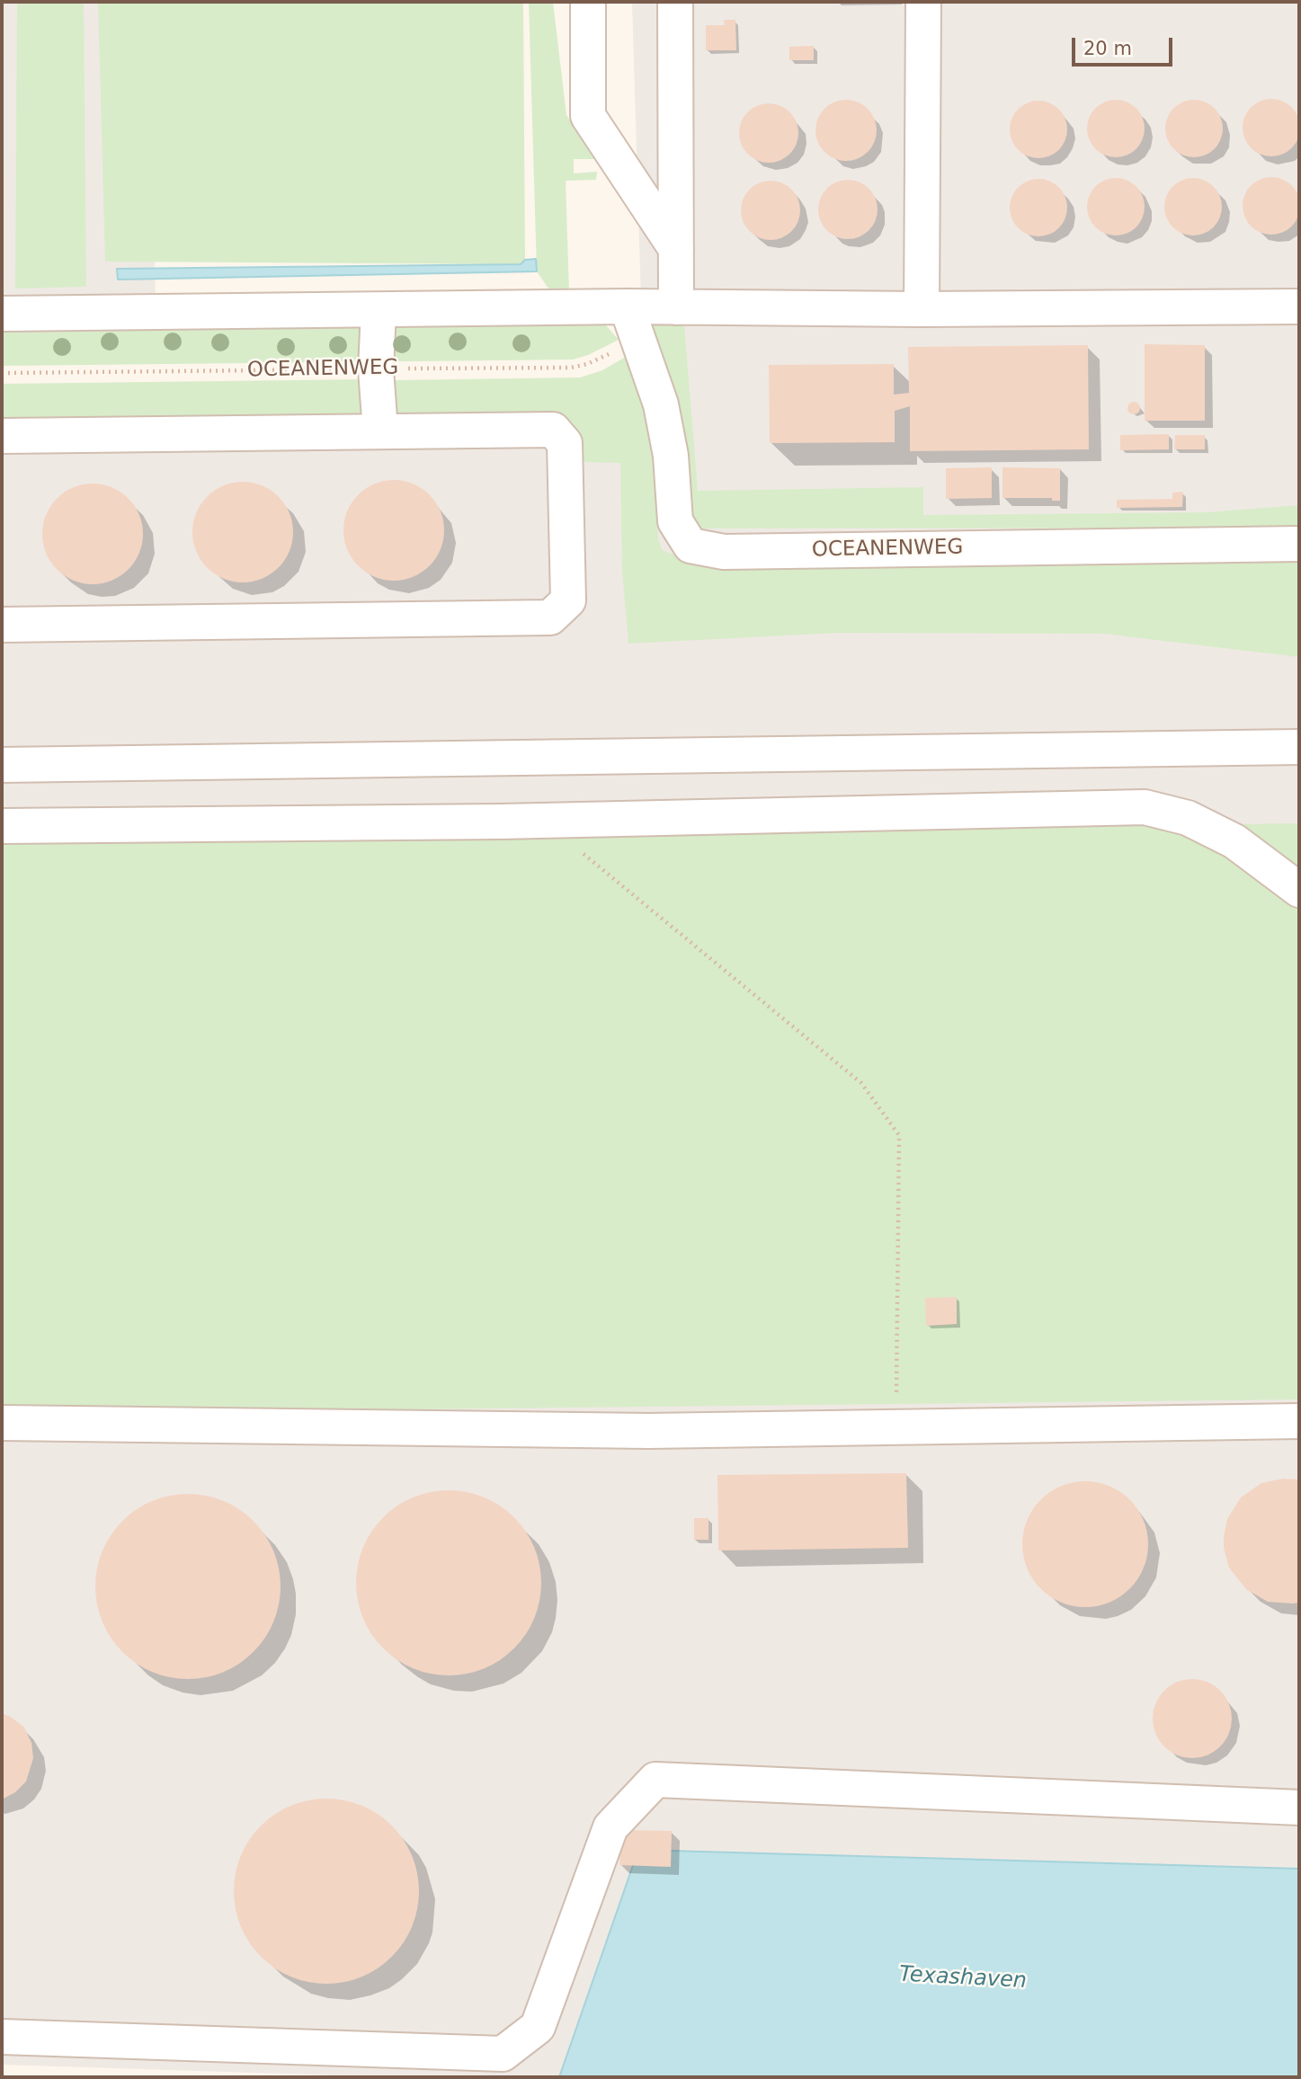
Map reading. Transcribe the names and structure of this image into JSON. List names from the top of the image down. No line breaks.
{"streets":{"street":["OCEANENWEG"]},"water":["Texashaven"],"scale_bar":"20 m"}
